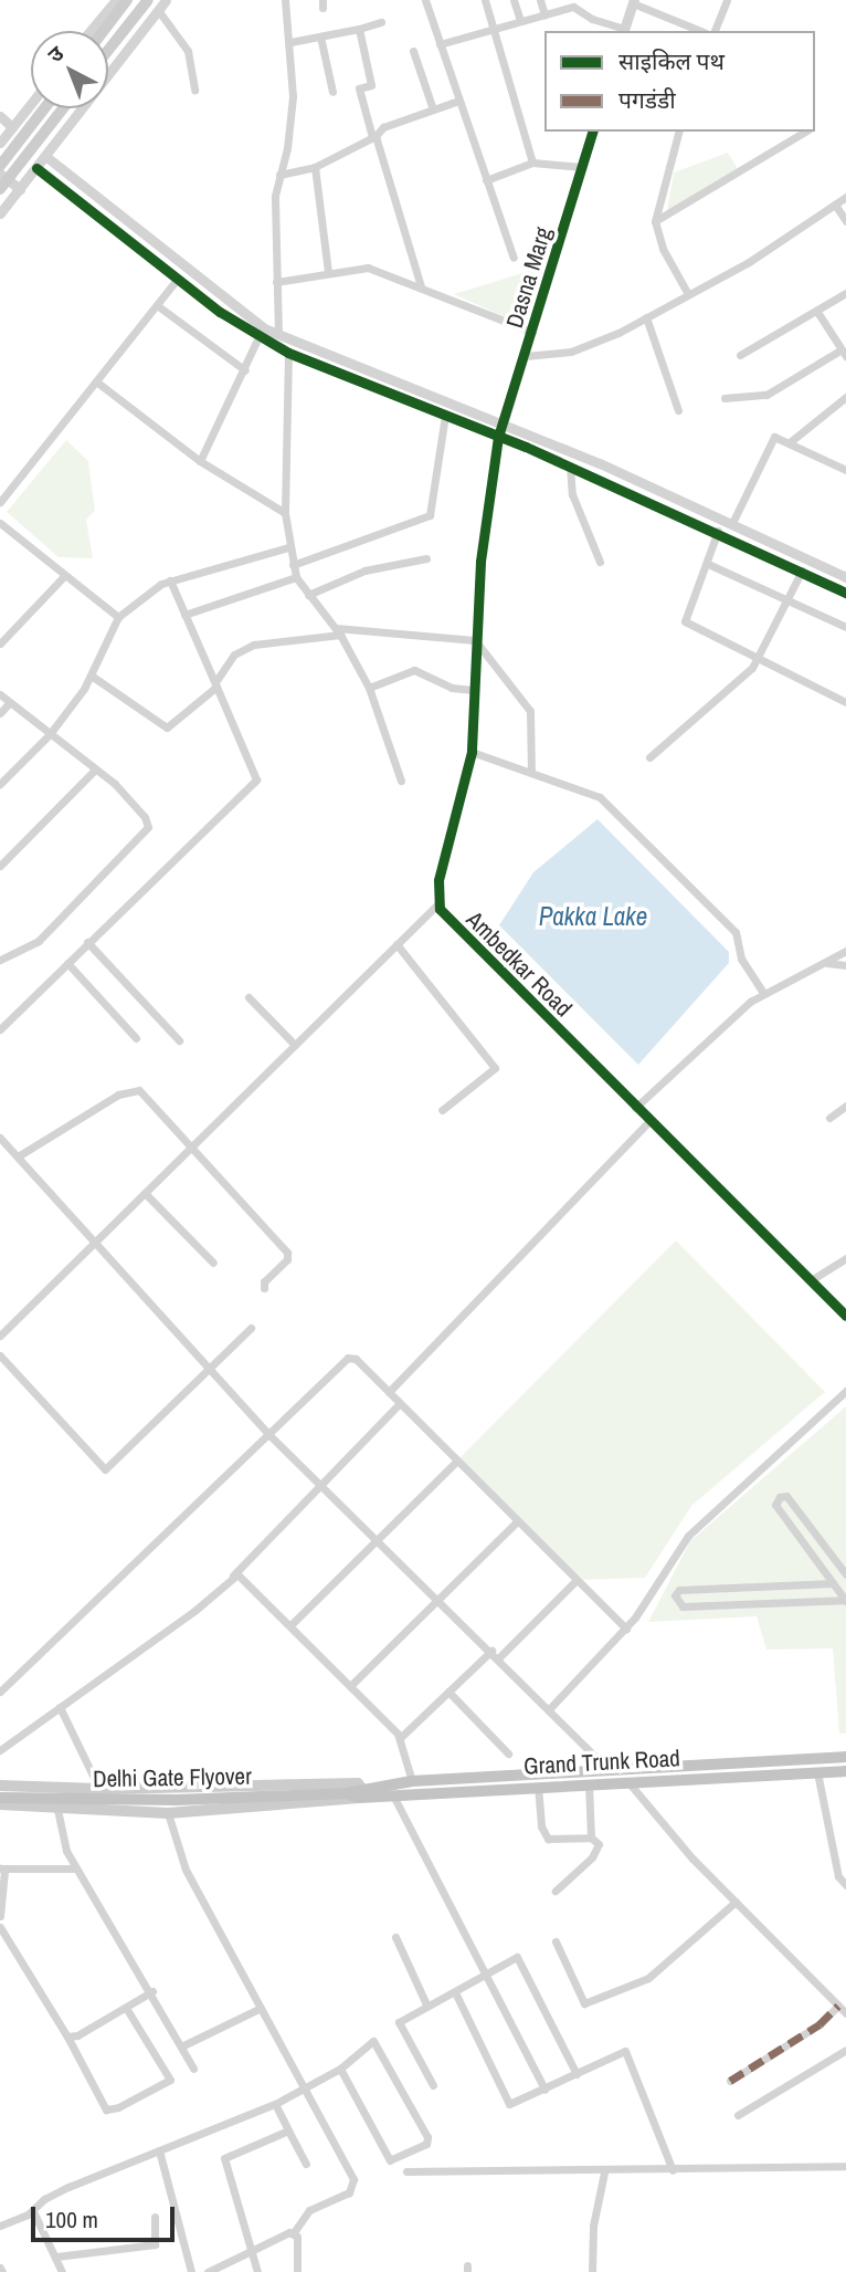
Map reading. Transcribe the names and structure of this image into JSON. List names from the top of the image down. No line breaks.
{"streets":{"highway":["Grand Trunk Road","Delhi Gate Flyover"],"street":["Dasna Marg","Ambedkar Road"]},"crossings":[["Dasna Marg","Ambedkar Road"],["Grand Trunk Road","Delhi Gate Flyover"]],"water":["Pakka Lake"],"legend":["साइकिल पथ","पगडंडी"],"scale_bar":"100 m","north":"top left"}
